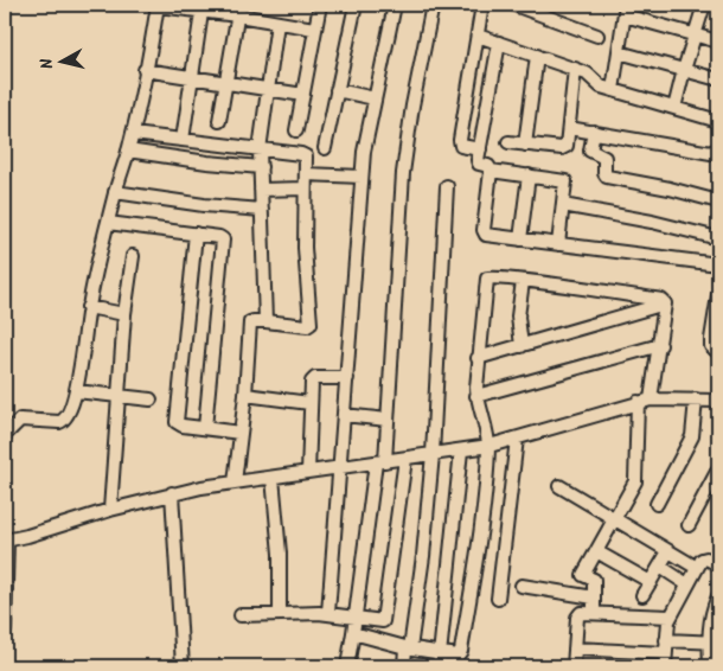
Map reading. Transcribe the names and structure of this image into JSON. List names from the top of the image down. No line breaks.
{"north":"left"}
